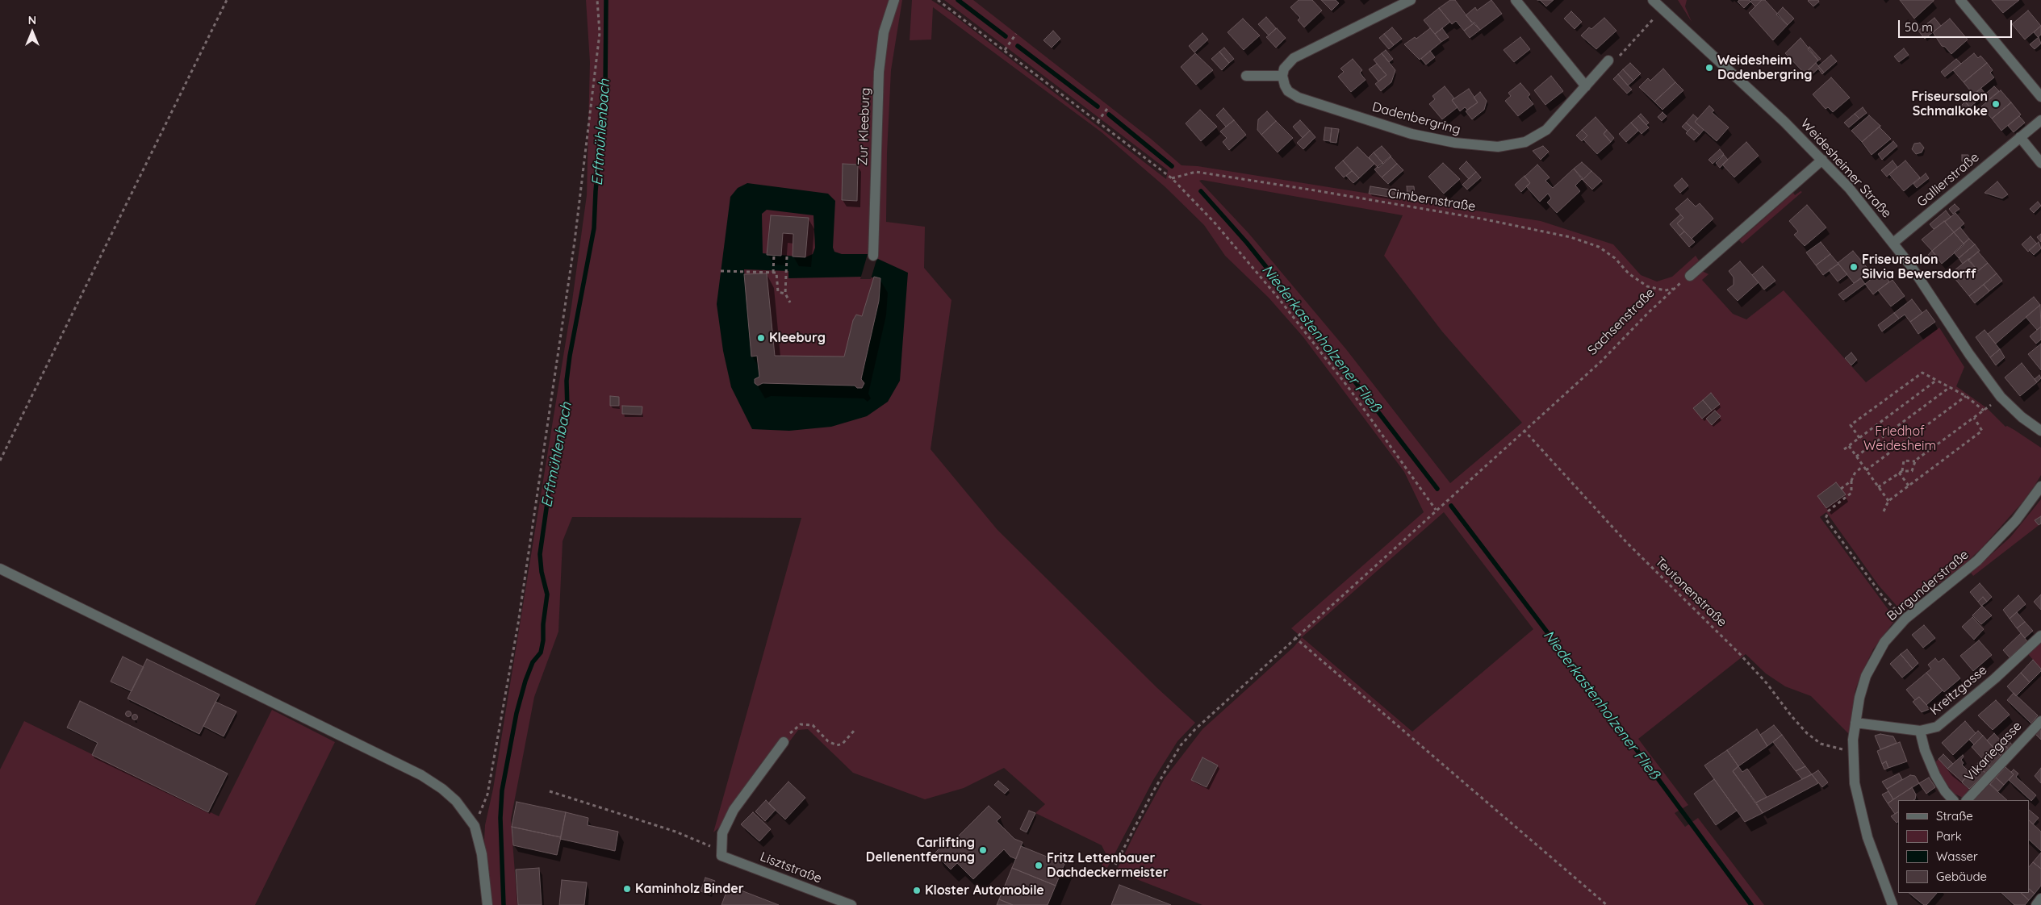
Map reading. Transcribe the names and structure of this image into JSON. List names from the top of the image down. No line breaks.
{"streets":{"street":["Dadenbergring","Zur Kleeburg","Weidesheimer Straße","Gallierstraße","Burgunderstraße","Kreitzgasse","Vikariegasse","Lisztstraße"],"path":["Cimbernstraße","Sachsenstraße","Teutonenstraße"]},"crossings":[["Weidesheimer Straße","Gallierstraße"],["Cimbernstraße","Sachsenstraße"],["Sachsenstraße","Teutonenstraße"],["Burgunderstraße","Teutonenstraße"],["Burgunderstraße","Kreitzgasse"]],"water":["Erftmühlenbach","Niederkastenholzener Fließ"],"parks":["Friedhof Weidesheim"],"places":["Weidesheim Dadenbergring","Friseursalon Schmalkoke","Friseursalon Silvia Bewersdorff","Kleeburg","Carlifting Dellenentfernung","Fritz Lettenbauer Dachdeckermeister","Kaminholz Binder","Kloster Automobile"],"legend":["Straße","Park","Wasser","Gebäude"],"scale_bar":"50 m","north":"top"}
